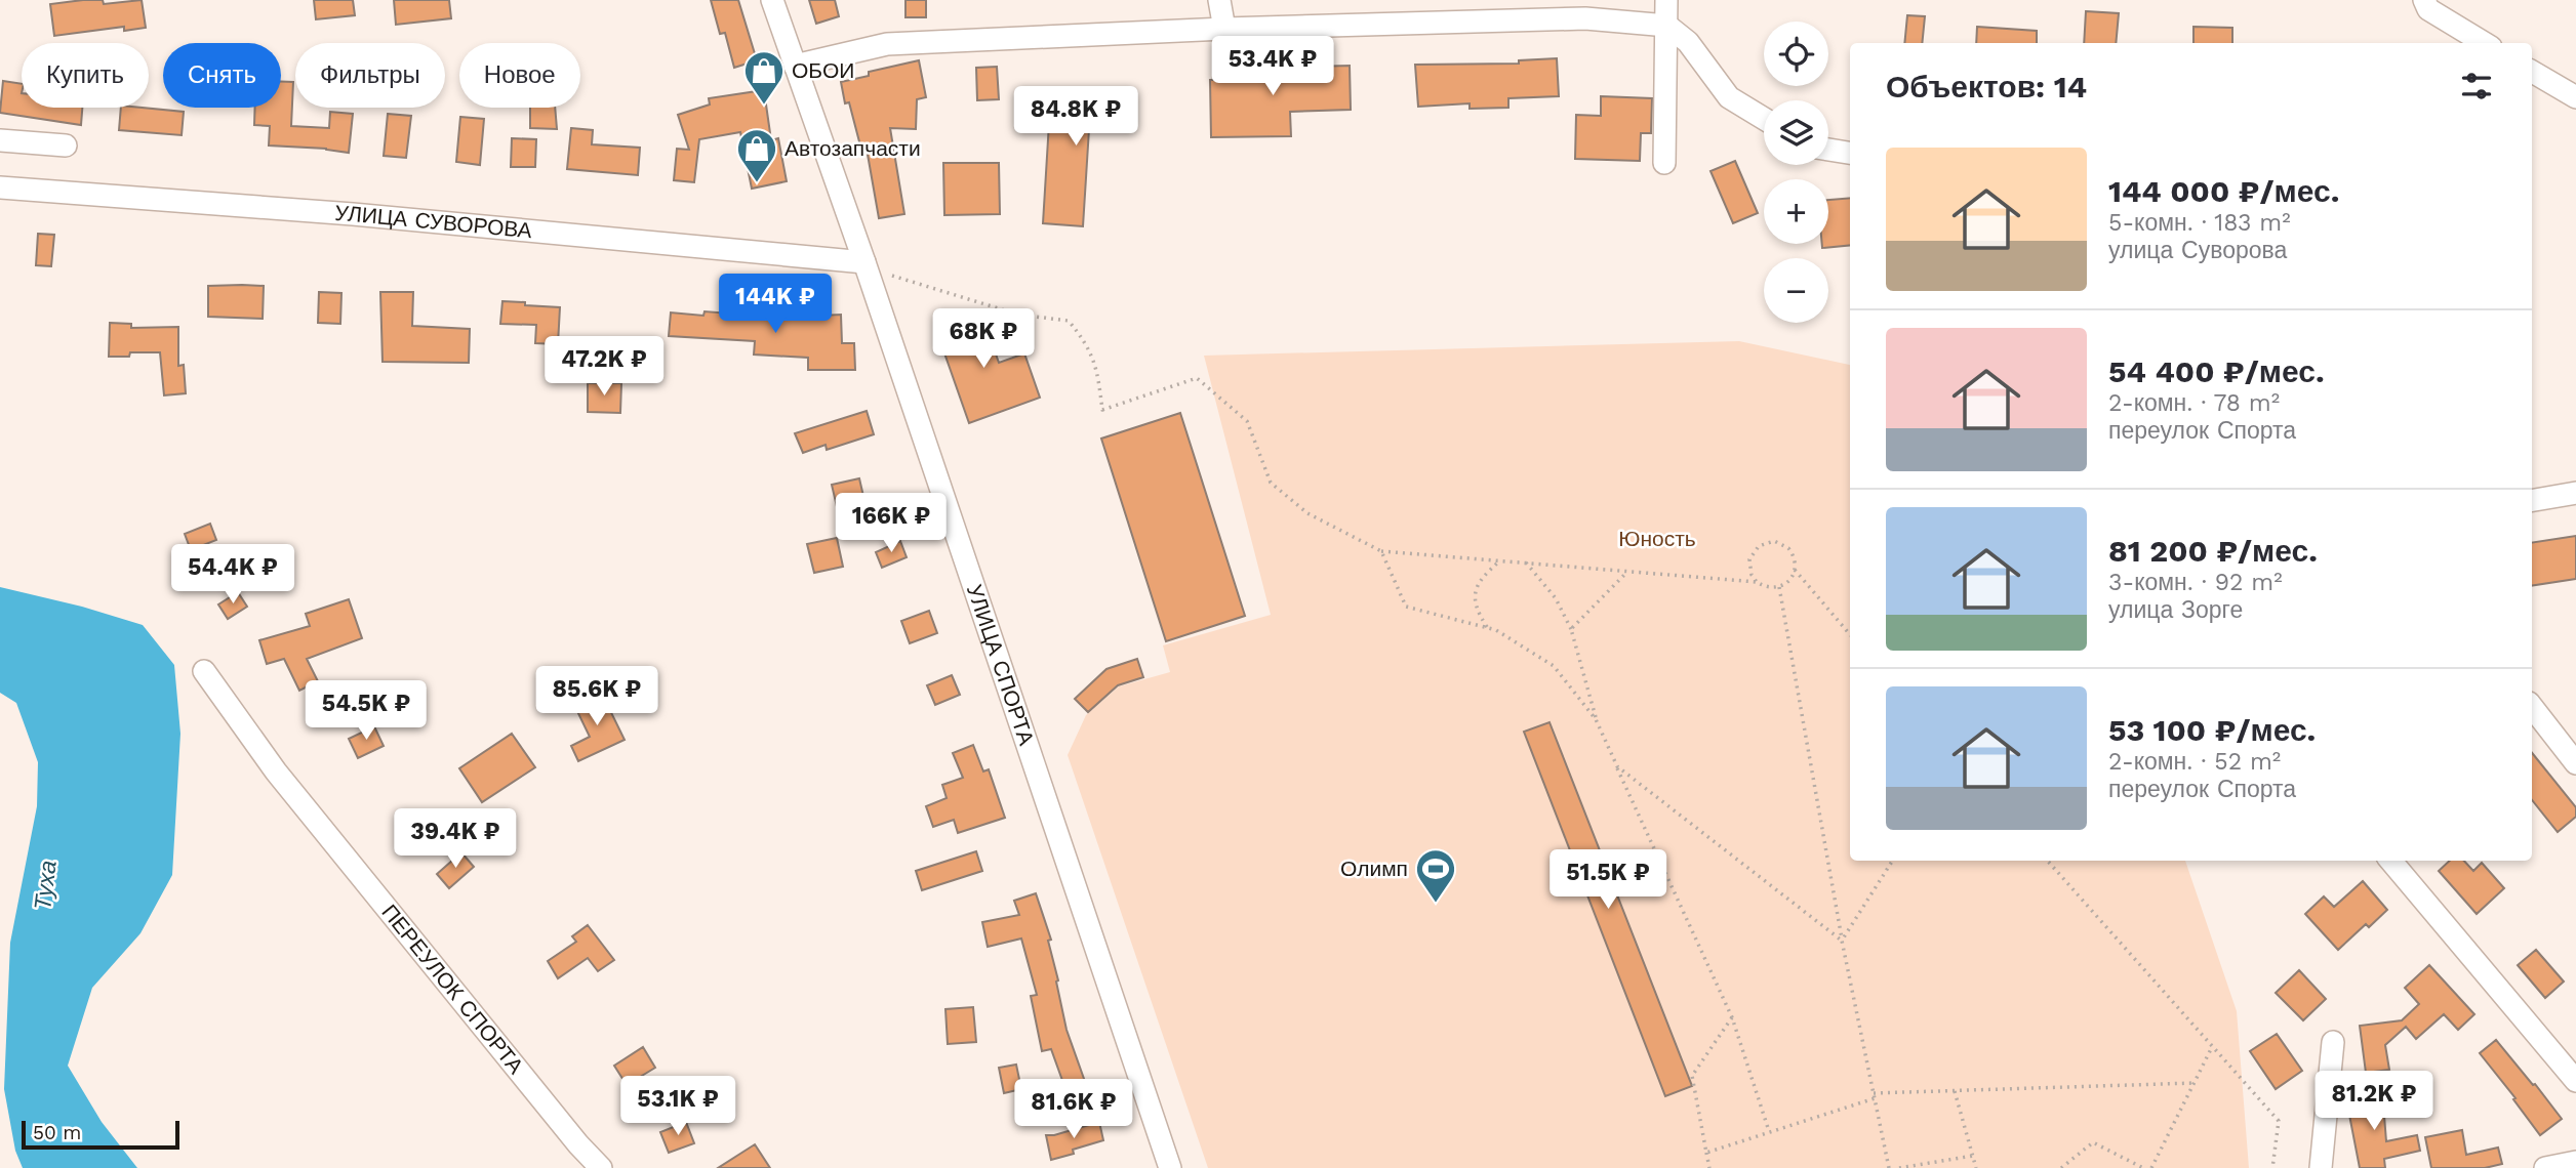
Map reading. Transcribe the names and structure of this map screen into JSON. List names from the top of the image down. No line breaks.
{"streets":{"street":["УЛИЦА СУВОРОВА","УЛИЦА СПОРТА","ПЕРЕУЛОК СПОРТА"]},"crossings":[["УЛИЦА СУВОРОВА","УЛИЦА СПОРТА"]],"water":["Туха"],"parks":["Юность"],"places":{"shop":["ОБОИ","Автозапчасти"],"sports":["Олимп"]},"scale_bar":"50 m","page":{"map_buttons":["+","−"],"price":["53.4K ₽","84.8K ₽","144K ₽","68K ₽","47.2K ₽","166K ₽","54.4K ₽","85.6K ₽","54.5K ₽","39.4K ₽","51.5K ₽","81.2K ₽","53.1K ₽","81.6K ₽"],"chip":["Купить","Снять","Фильтры","Новое"],"heading":"Объектов: 14","list":[{"name":"144 000 ₽/мес.","note":"5-комн. · 183 m² · улица Суворова"},{"name":"54 400 ₽/мес.","note":"2-комн. · 78 m² · переулок Спорта"},{"name":"81 200 ₽/мес.","note":"3-комн. · 92 m² · улица Зорге"},{"name":"53 100 ₽/мес.","note":"2-комн. · 52 m² · переулок Спорта"}],"scale":"50 m"}}
